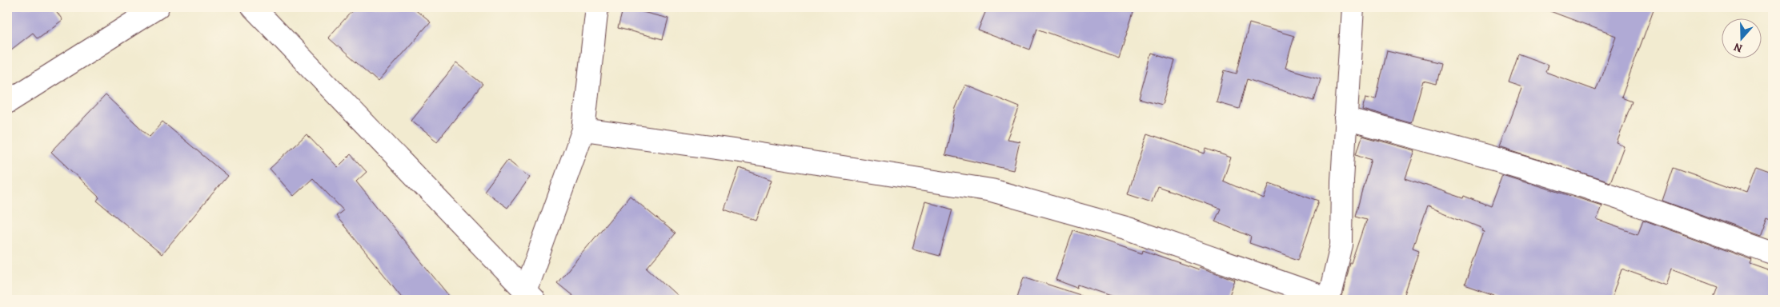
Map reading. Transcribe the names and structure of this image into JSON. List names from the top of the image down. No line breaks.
{"north":"bottom"}
